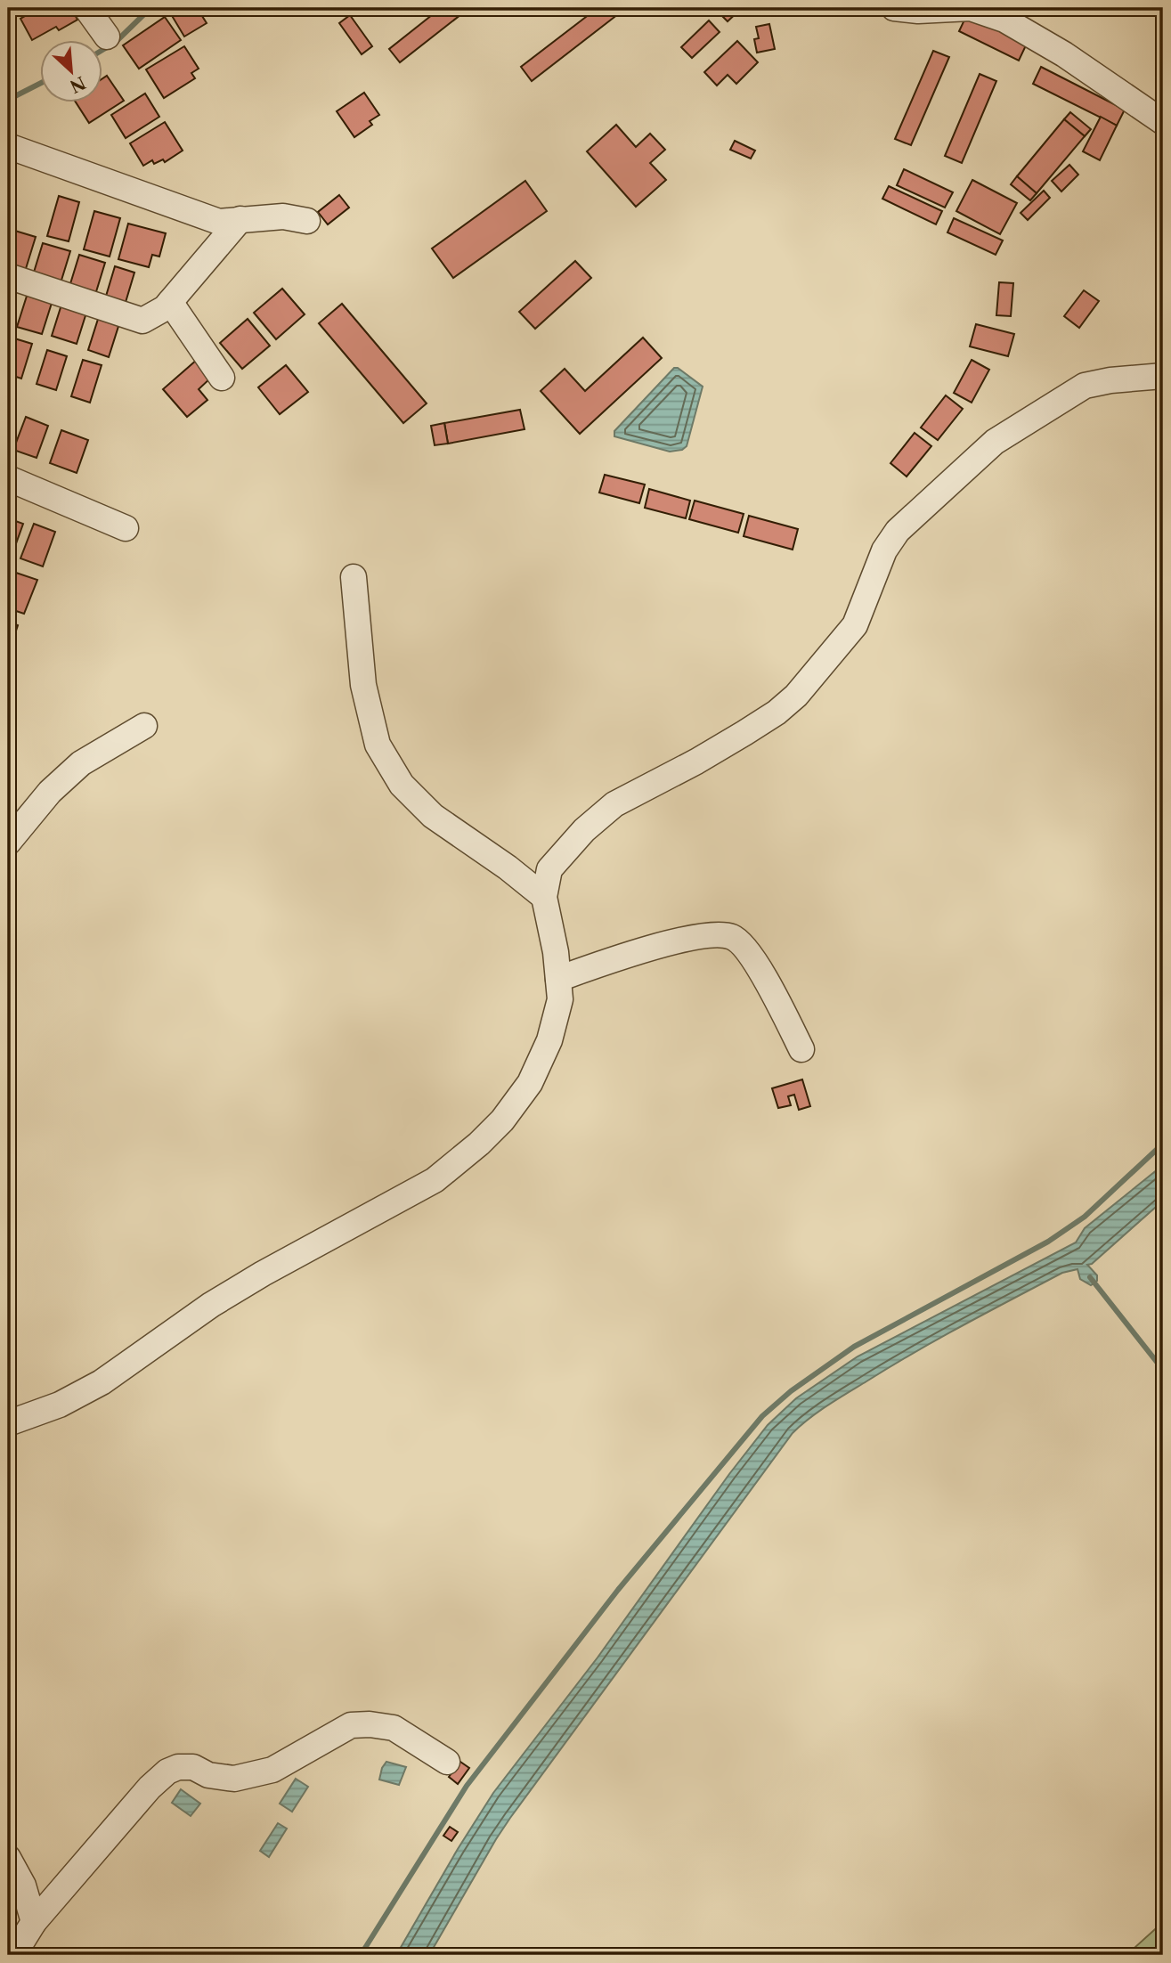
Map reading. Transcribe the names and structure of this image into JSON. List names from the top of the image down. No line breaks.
{"north":"bottom right"}
